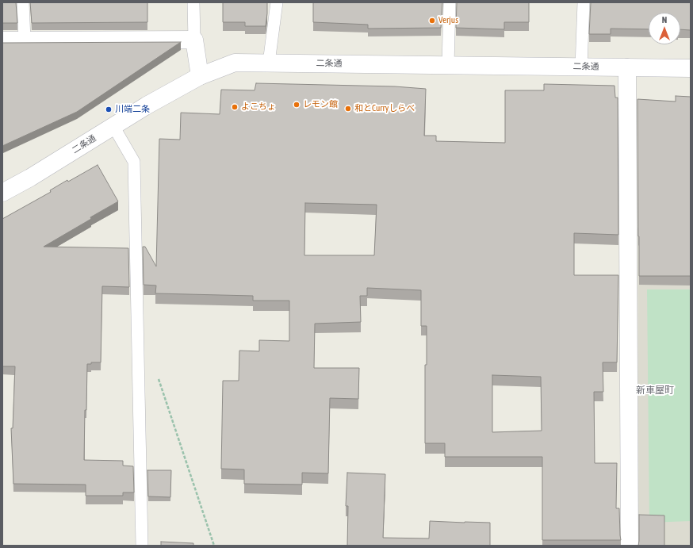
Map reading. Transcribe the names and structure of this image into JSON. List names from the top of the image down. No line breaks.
{"streets":{"street":["二条通"]},"districts":["新車屋町"],"places":["Verjus","レモン館","よこちょ","和とCurryしらべ","川端二条"],"north":"top"}
